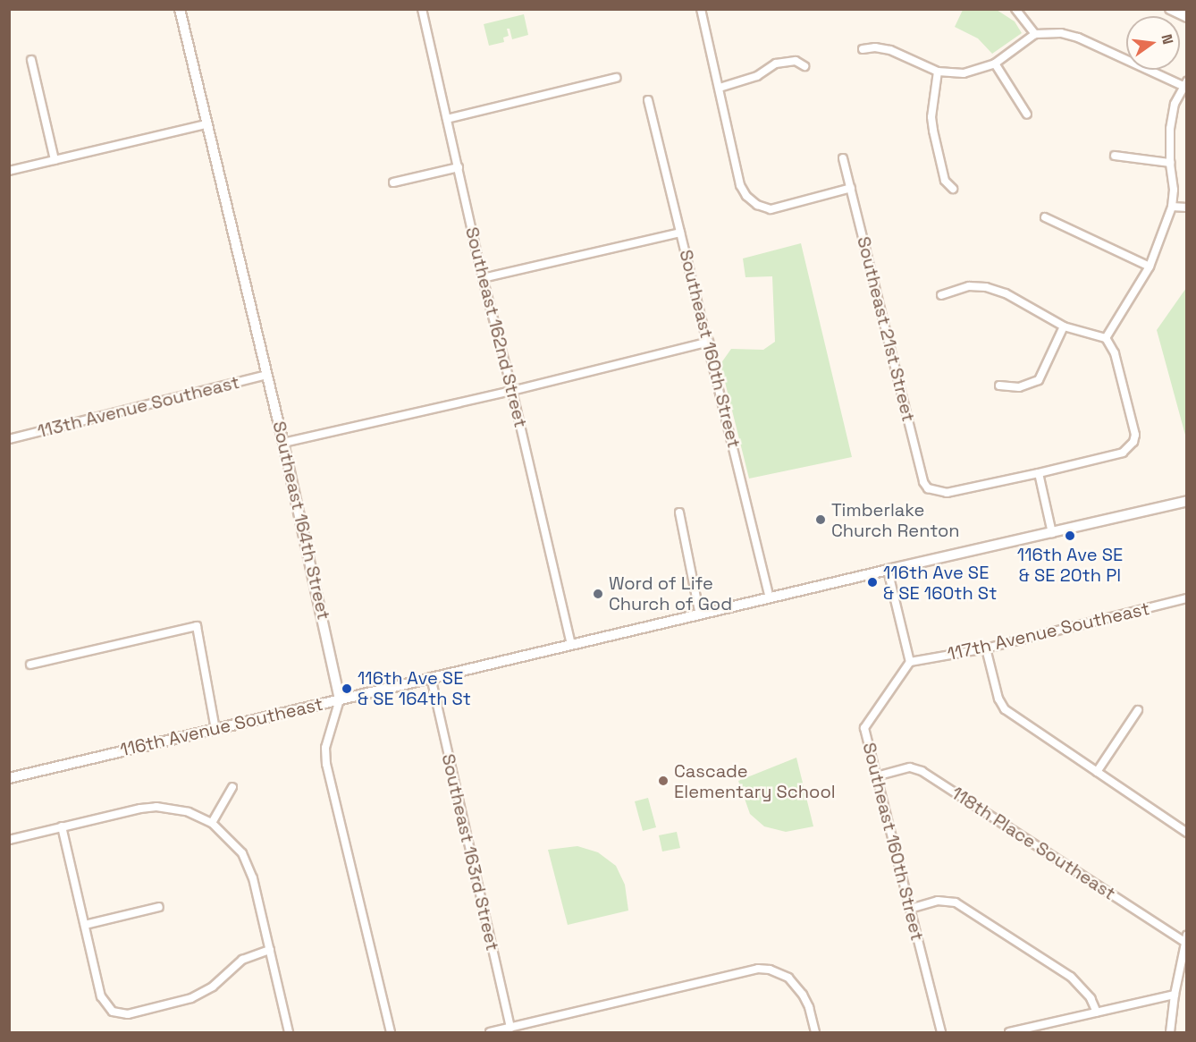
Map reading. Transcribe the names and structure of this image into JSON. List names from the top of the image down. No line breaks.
{"streets":{"street":["Southeast 162nd Street","Southeast 21st Street","Southeast 160th Street","113th Avenue Southeast","Southeast 164th Street","117th Avenue Southeast","116th Avenue Southeast","118th Place Southeast","Southeast 163rd Street"]},"crossings":[["Southeast 162nd Street","116th Avenue Southeast"],["Southeast 160th Street","117th Avenue Southeast"],["Southeast 160th Street","116th Avenue Southeast"],["Southeast 160th Street","118th Place Southeast"],["113th Avenue Southeast","Southeast 164th Street"],["Southeast 164th Street","116th Avenue Southeast"],["116th Avenue Southeast","Southeast 163rd Street"]],"places":["Timberlake Church Renton","116th Ave SE & SE 20th Pl","116th Ave SE & SE 160th St","Word of Life Church of God","116th Ave SE & SE 164th St","Cascade Elementary School"],"north":"right"}
